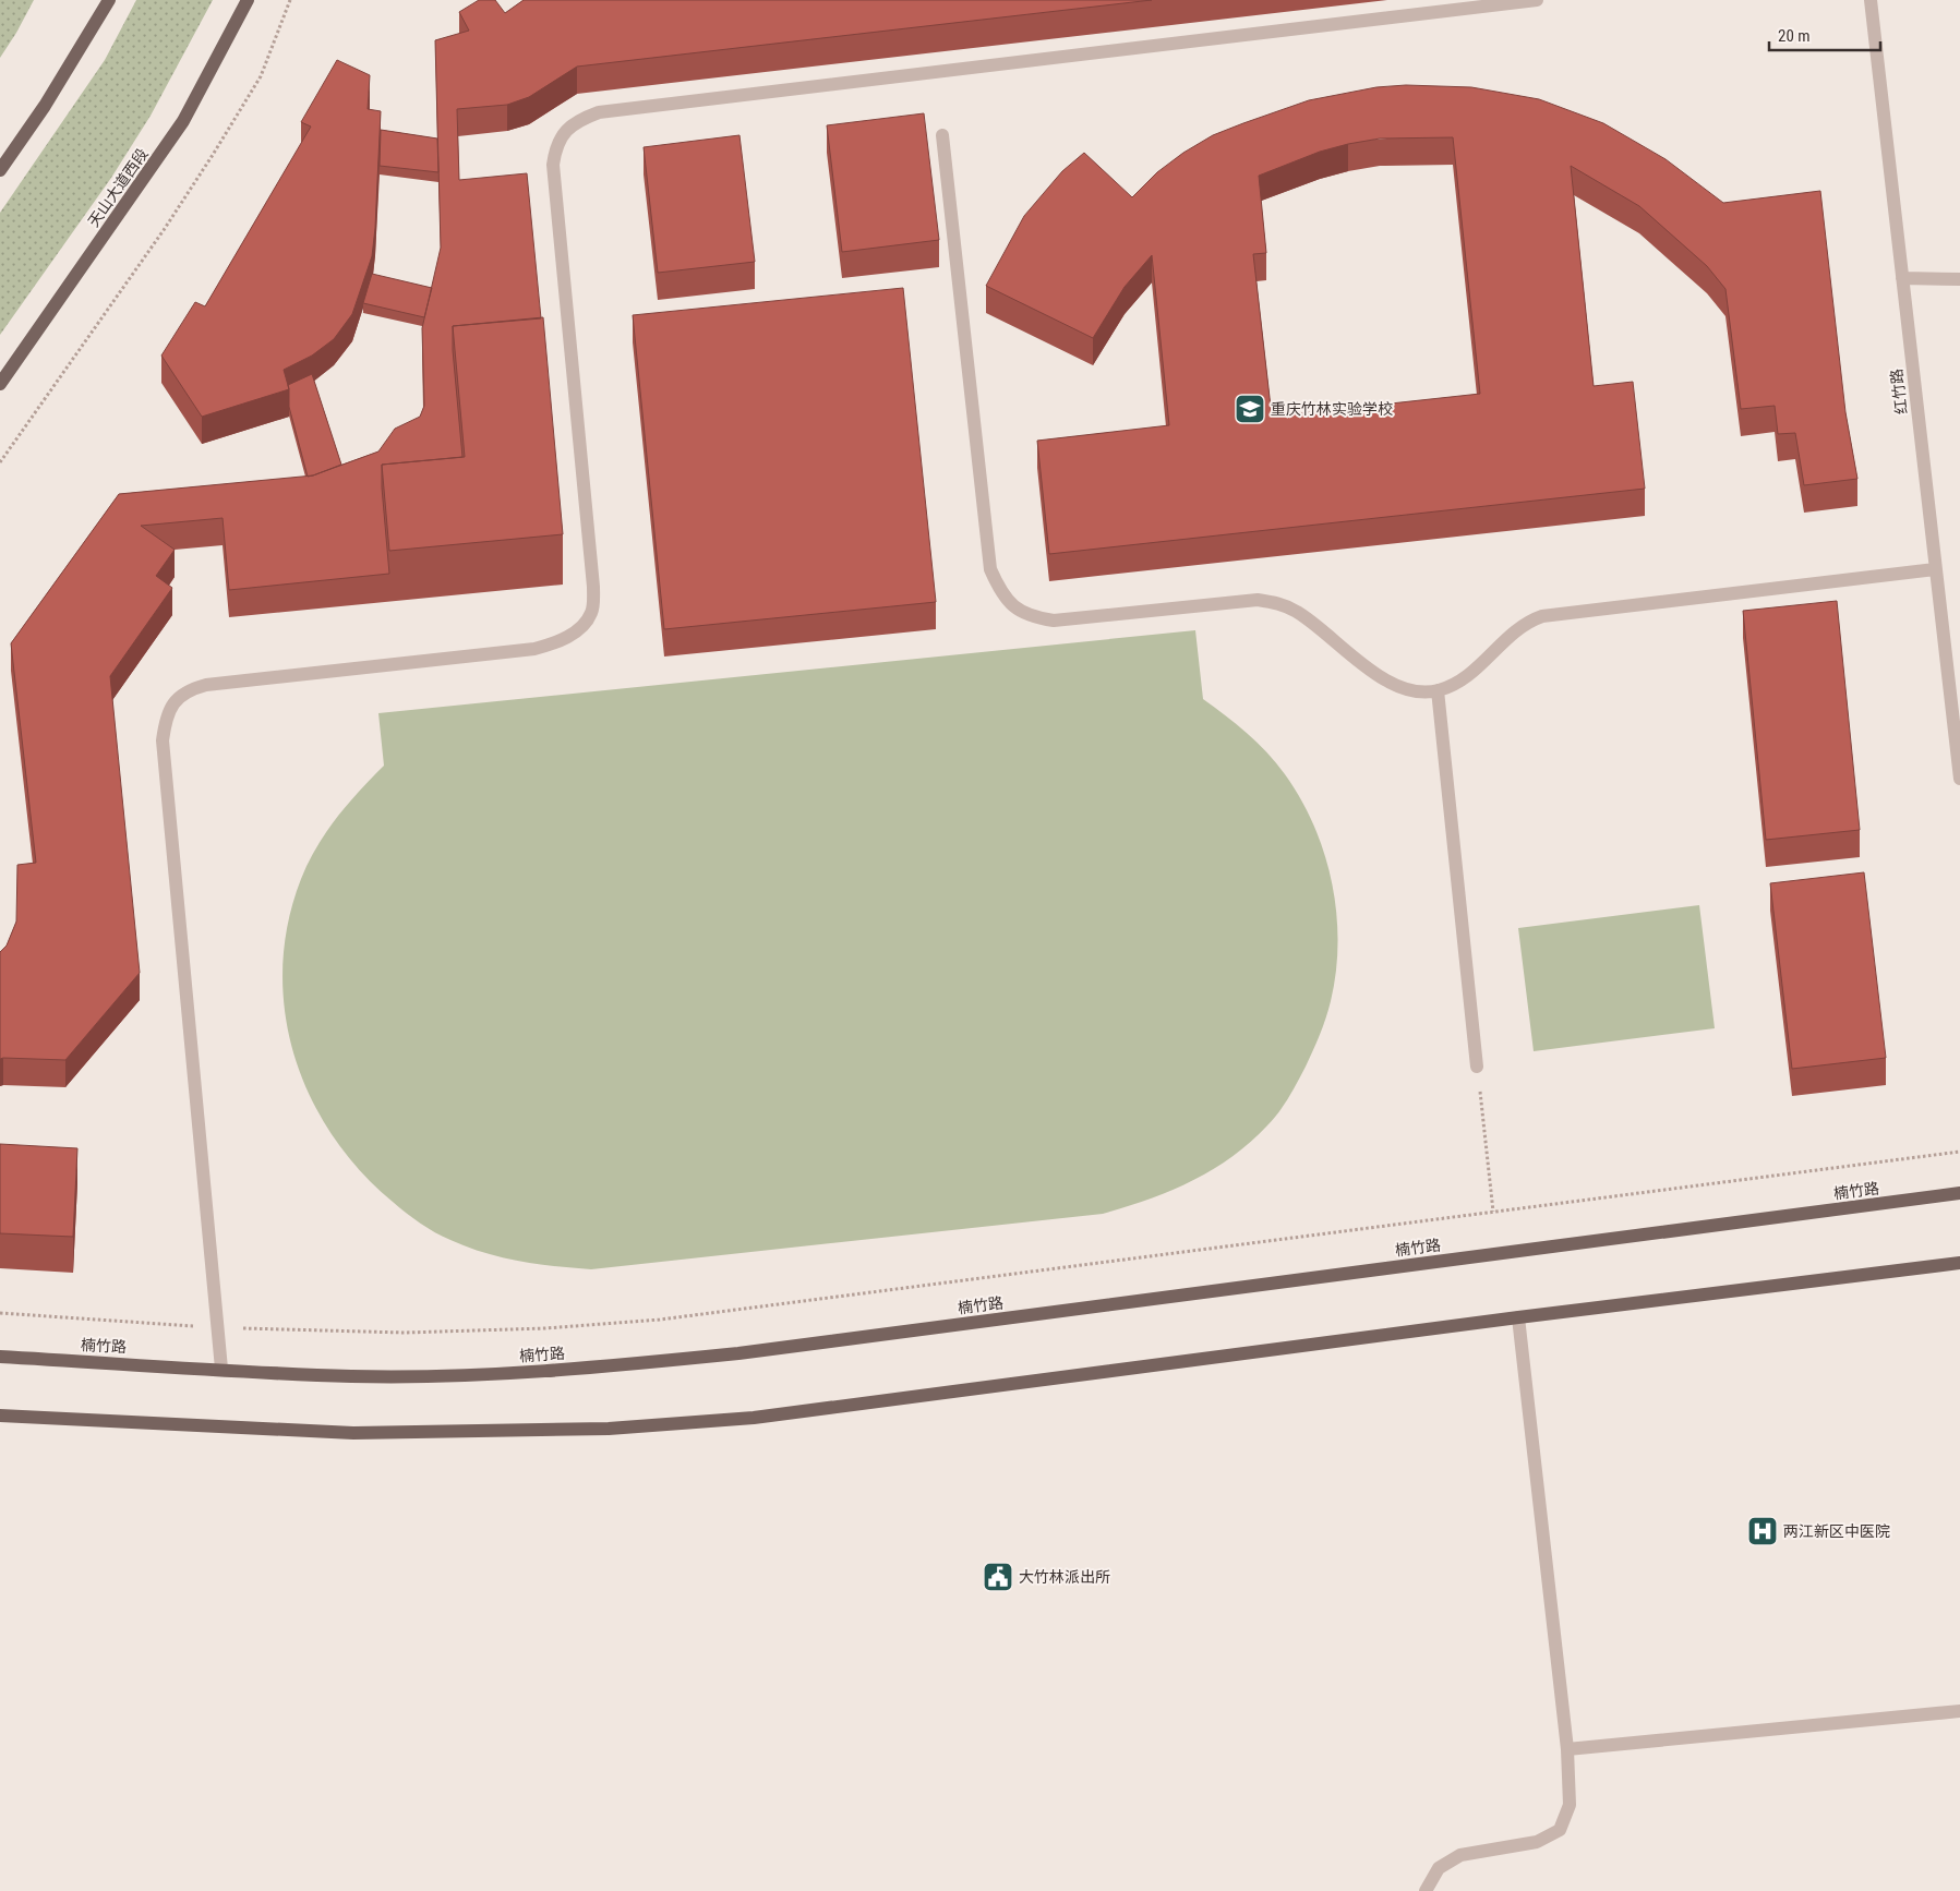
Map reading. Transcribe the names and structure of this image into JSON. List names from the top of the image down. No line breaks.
{"streets":{"main road":["天山大道西段","楠竹路"],"street":["红竹路"]},"places":{"school or university":["重庆竹林实验学校"],"hospital":["两江新区中医院"],"public building":["大竹林派出所"]},"scale_bar":"20 m"}
